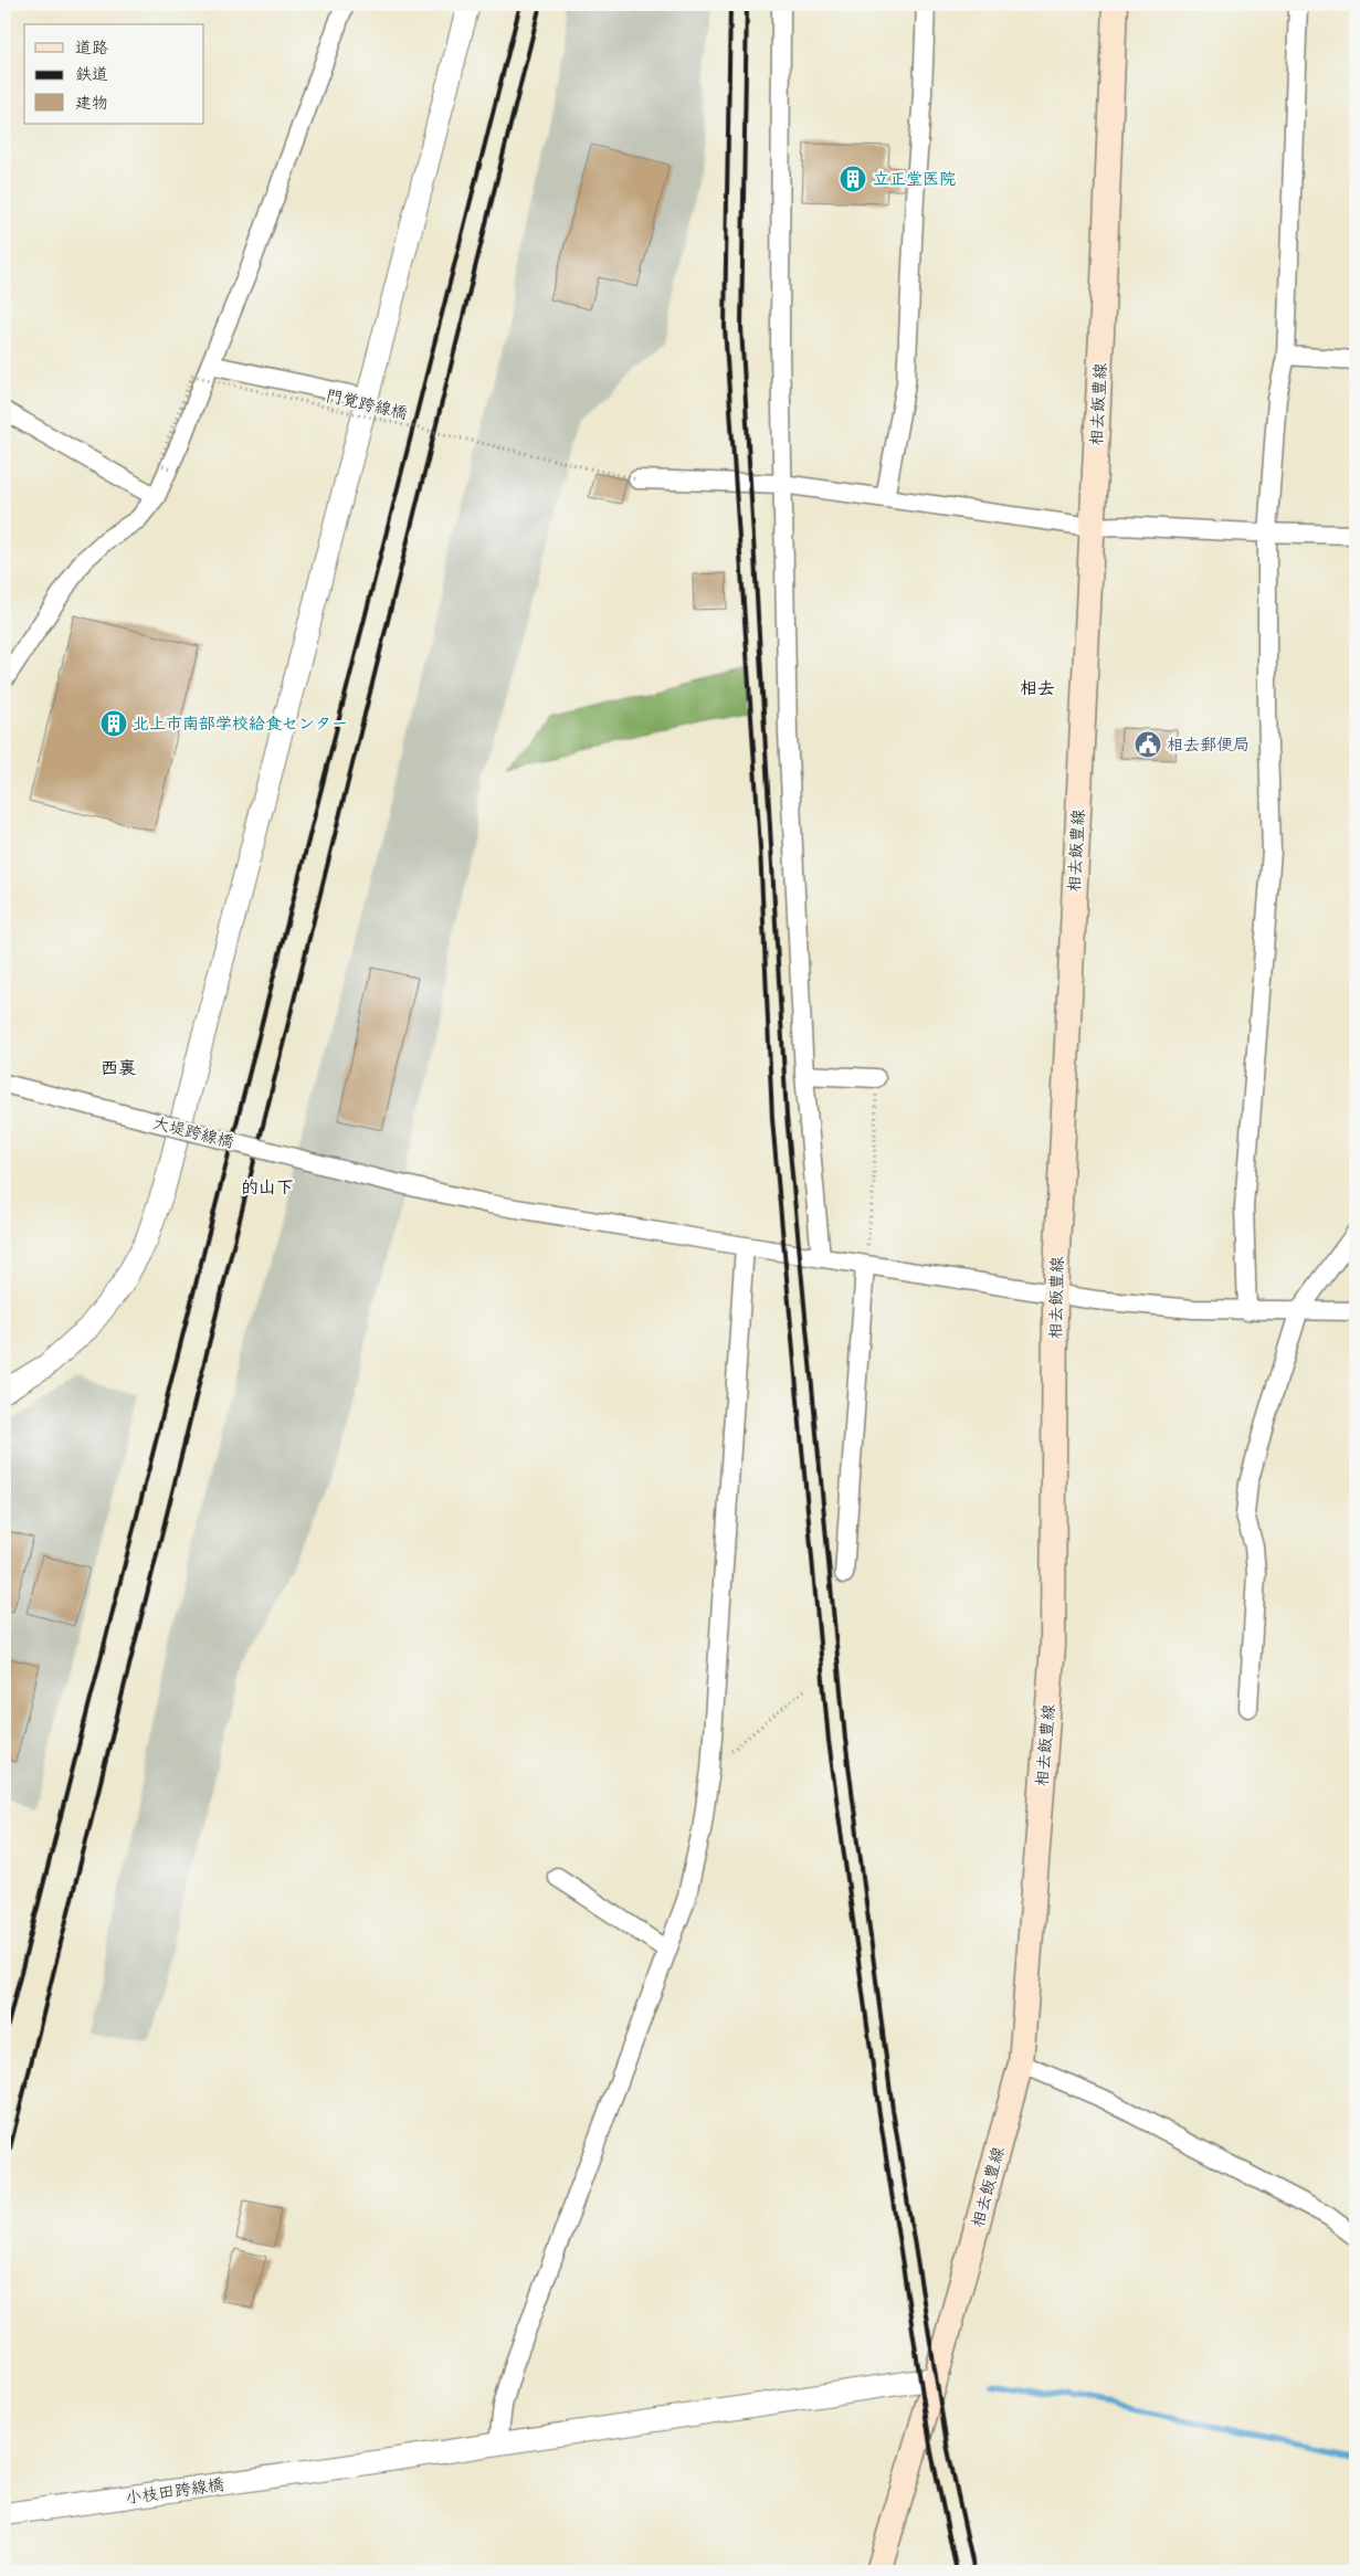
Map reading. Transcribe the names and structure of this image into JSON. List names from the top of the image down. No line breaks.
{"streets":{"main road":["相去飯豊線"],"street":["大堤跨線橋","小枝田跨線橋"],"path":["門覚跨線橋"]},"crossings":[["相去飯豊線","大堤跨線橋"],["相去飯豊線","小枝田跨線橋"]],"districts":["相去","西裏","的山下"],"places":{"building":["立正堂医院","北上市南部学校給食センター"],"public building":["相去郵便局"]},"legend":["道路","鉄道","建物"]}
